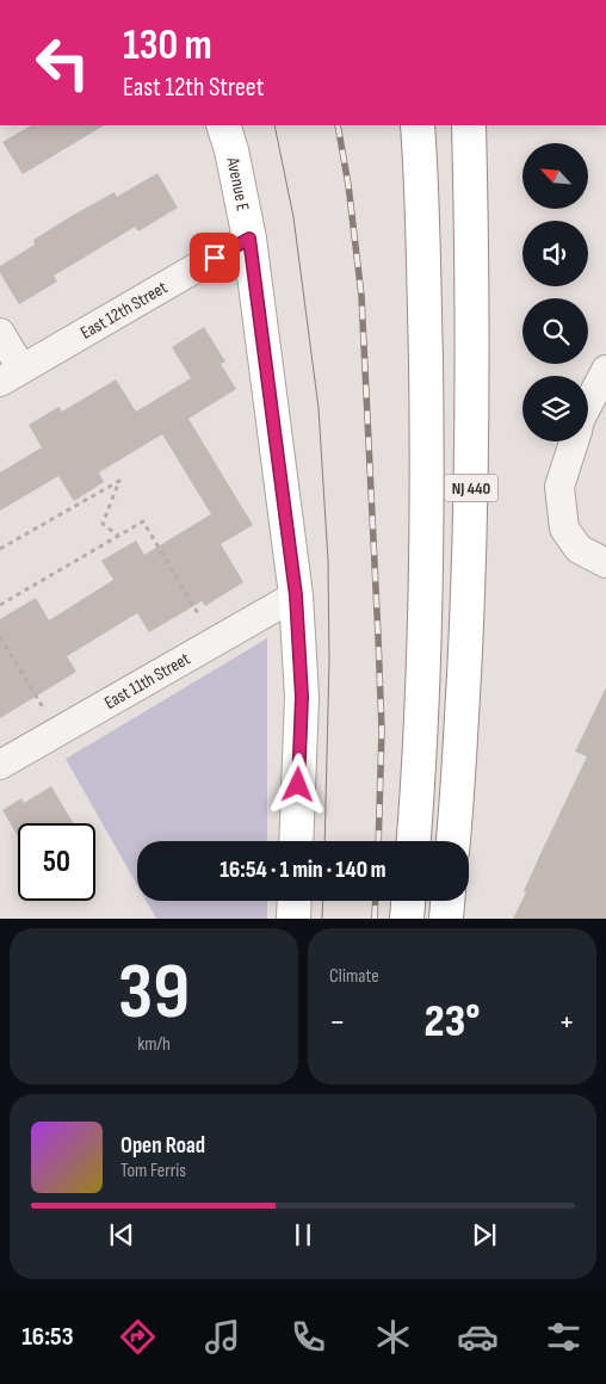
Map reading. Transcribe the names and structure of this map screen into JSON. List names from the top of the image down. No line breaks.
{"streets":{"main road":["Avenue E","NJ 440"],"street":["East 12th Street","East 11th Street"]},"crossings":[["Avenue E","East 12th Street"],["Avenue E","East 11th Street"]],"north":"top left","page":{"turn":["130 m","East 12th Street"],"limit":"50","trip":"16:54 · 1 min · 140 m","tile":[["39","km/h"],"Climate"],"heat":["−","23°","+"],"song":["Open Road","Tom Ferris"],"tabs":"16:53"}}
